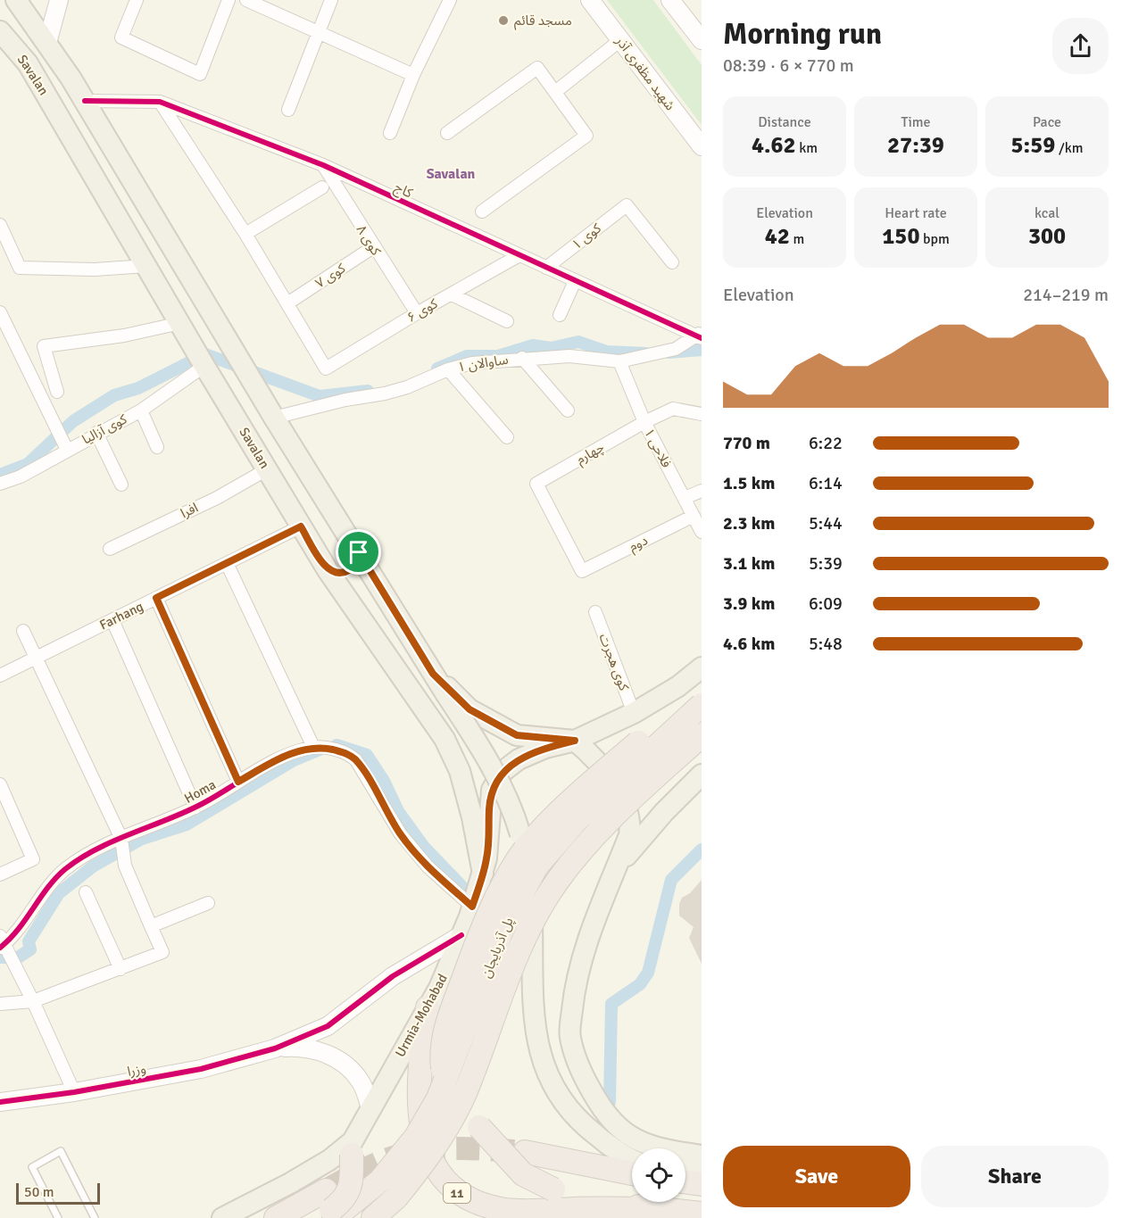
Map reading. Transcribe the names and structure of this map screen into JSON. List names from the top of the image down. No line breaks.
{"streets":{"highway":["پل آذربایجان","11"],"main road":["Savalan","Urmia-Mohabad"],"street":["شهید مظفری آذر","کاج","کوی ۱","کوی ۸","کوی ۷","کوی ۶","ساوالان ۱","کوی آزالیا","فلاحی ۱","چهارم","افرا","دوم","Farhang","کوی هجرت","Homa","وزرا"]},"crossings":[["Savalan","کوی آزالیا"],["Savalan","افرا"],["Savalan","Farhang"],["Savalan","Urmia-Mohabad"],["کاج","کوی ۱"],["کاج","کوی ۸"],["کاج","کوی ۶"],["کاج","ساوالان ۱"],["کوی ۸","کوی ۷"],["کوی ۸","کوی ۶"],["کوی ۷","کوی ۶"],["ساوالان ۱","فلاحی ۱"],["فلاحی ۱","چهارم"],["فلاحی ۱","دوم"],["چهارم","دوم"],["کوی هجرت","Urmia-Mohabad"],["Urmia-Mohabad","11"]],"districts":["Savalan"],"places":["مسجد قائم"],"scale_bar":"50 m","page":{"heading":["Morning run","08:39 · 6 × 770 m"],"stats":[["Distance","4.62 km"],["Time","27:39"],["Pace","5:59 /km"],["Elevation","42 m"],["Heart rate","150 bpm"],["kcal","300"]],"chart":["Elevation","214–219 m"],"list":[{"name":"770 m","note":"6:22"},{"name":"1.5 km","note":"6:14"},{"name":"2.3 km","note":"5:44"},{"name":"3.1 km","note":"5:39"},{"name":"3.9 km","note":"6:09"},{"name":"4.6 km","note":"5:48"}],"buttons":["Save","Share"],"scale":"50 m"}}
